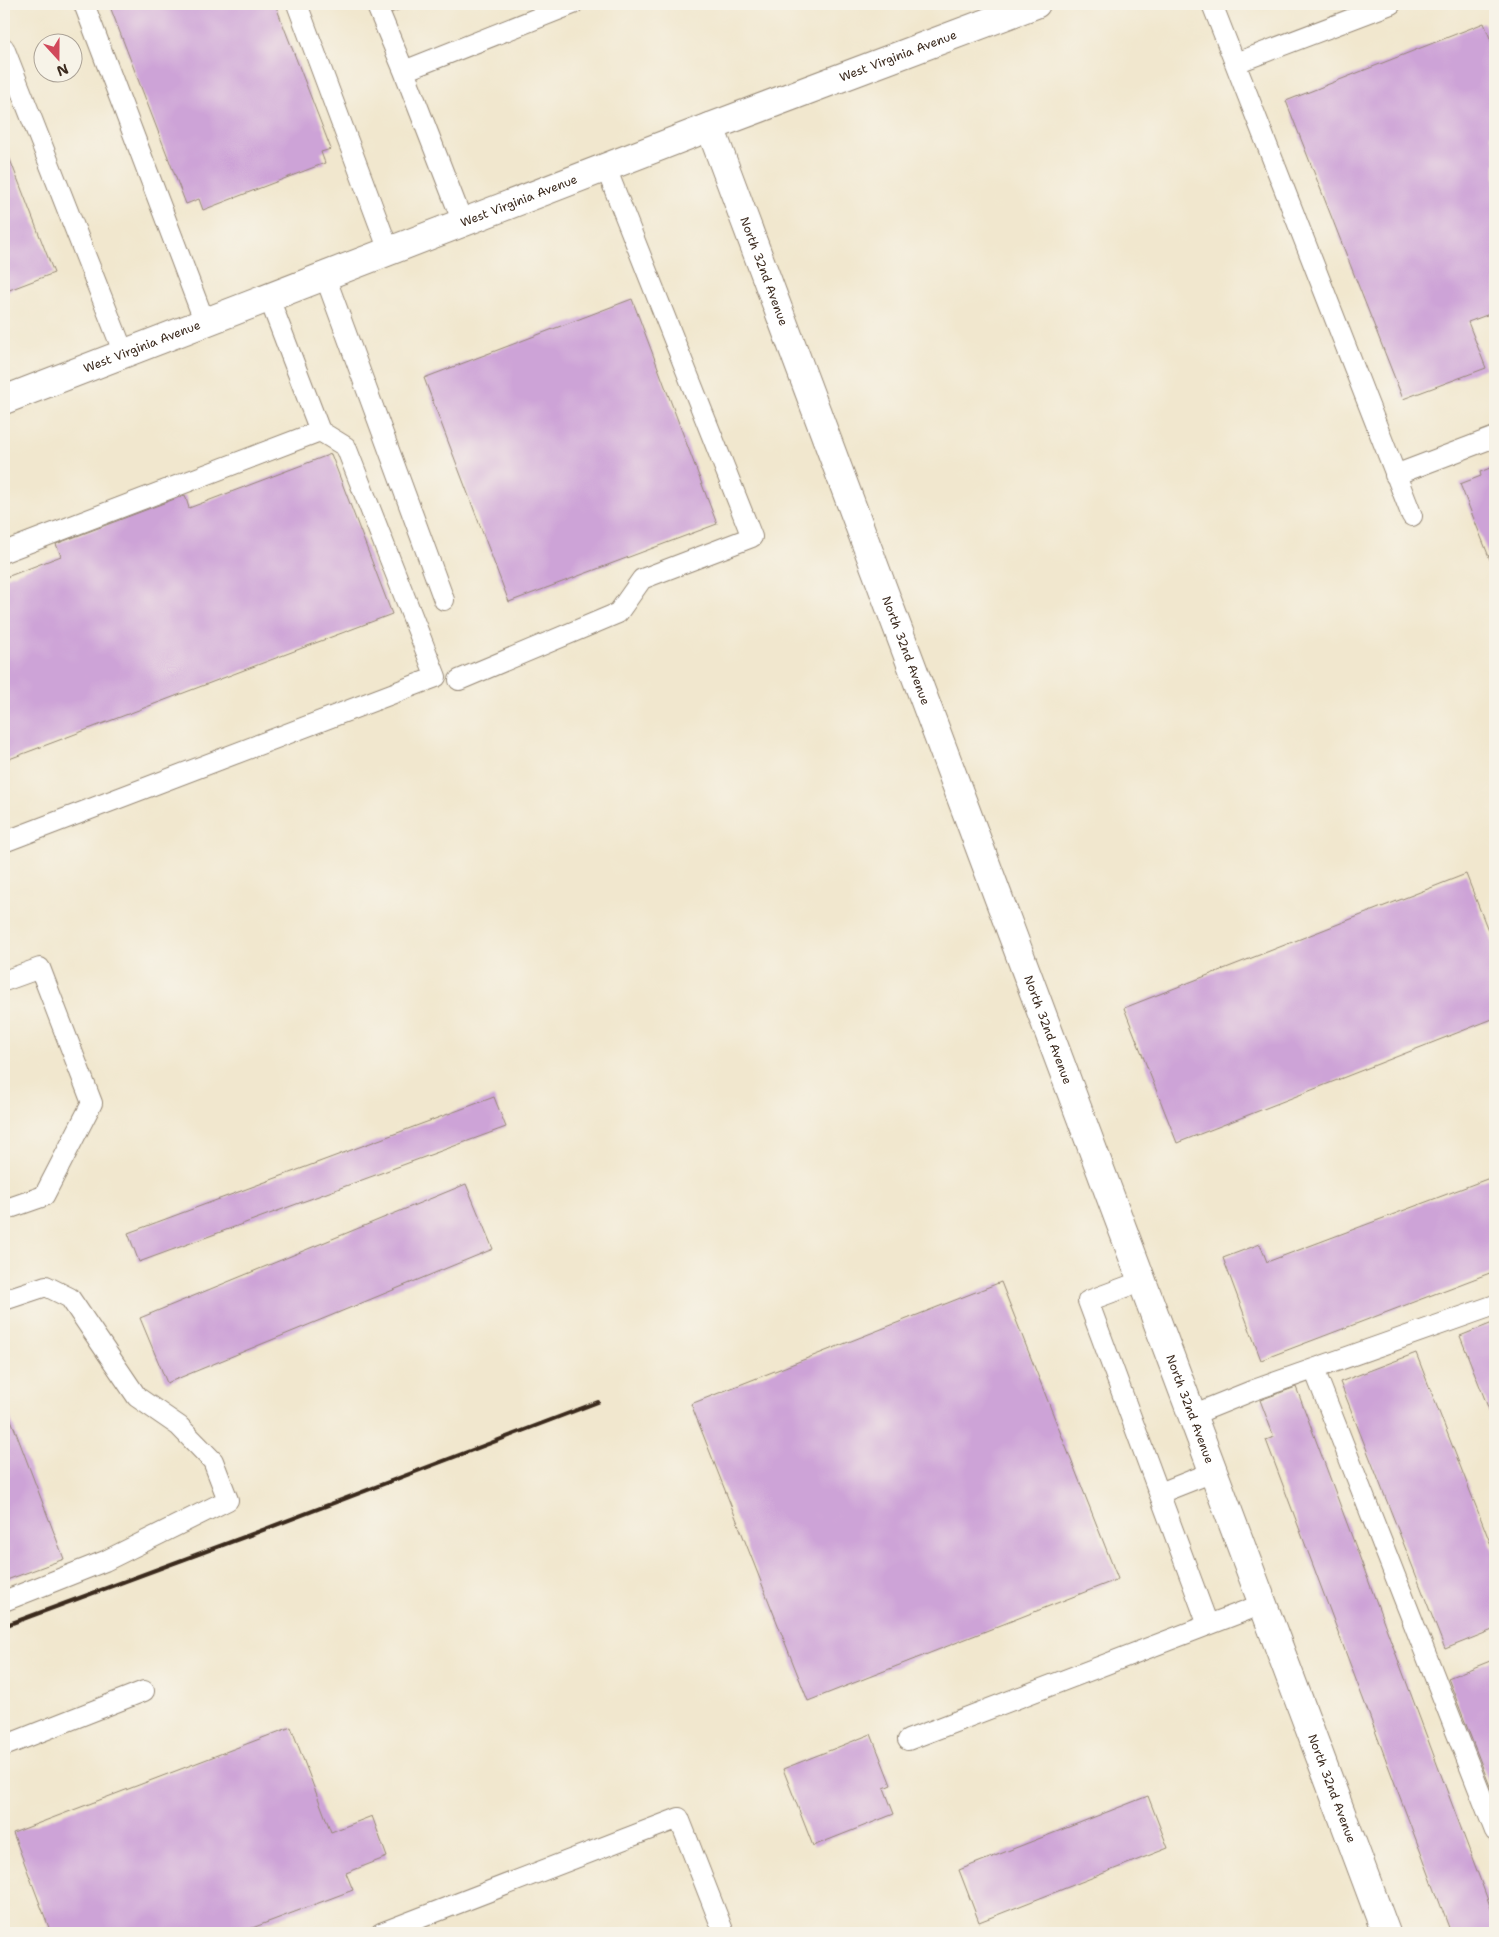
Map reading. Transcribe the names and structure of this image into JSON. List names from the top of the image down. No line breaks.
{"streets":{"street":["West Virginia Avenue","North 32nd Avenue"]},"crossings":[["West Virginia Avenue","North 32nd Avenue"]],"north":"bottom"}
